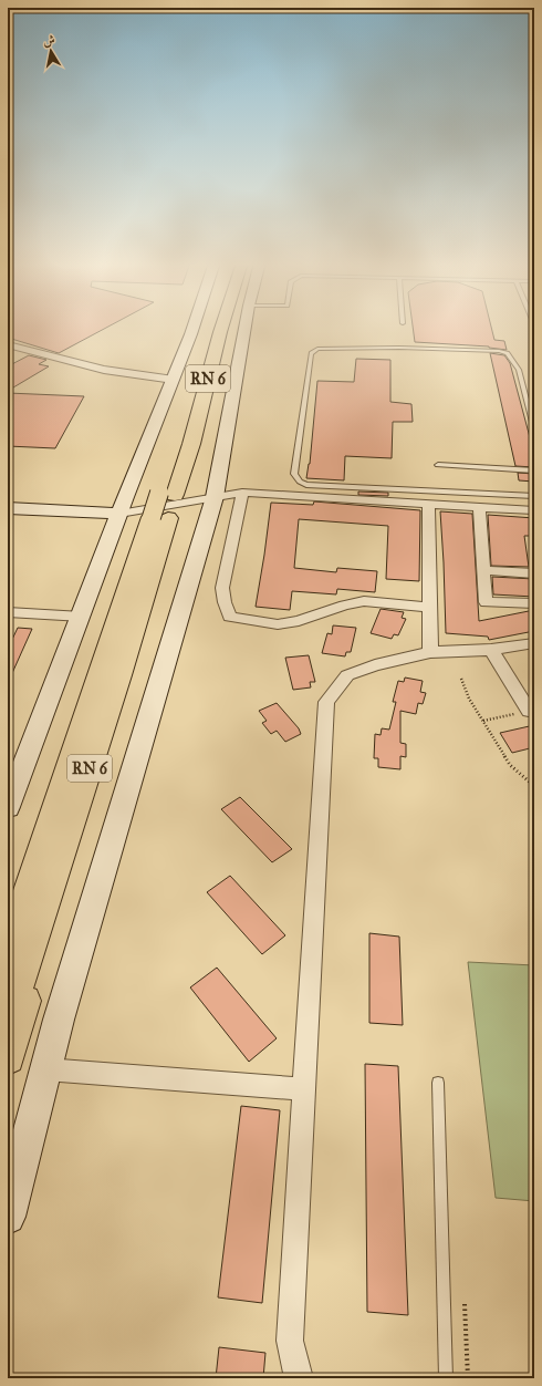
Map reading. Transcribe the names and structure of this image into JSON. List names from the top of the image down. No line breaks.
{"streets":{"main road":["RN 6"]},"north":"top"}
